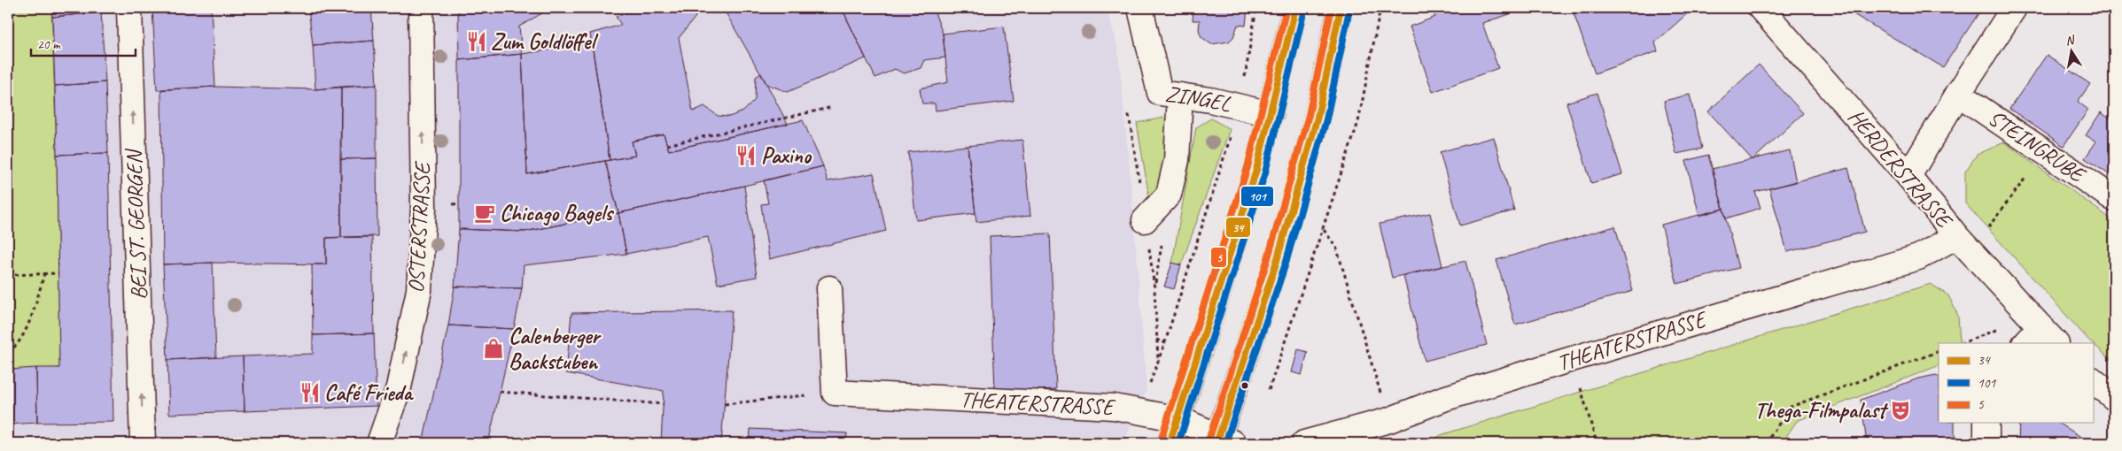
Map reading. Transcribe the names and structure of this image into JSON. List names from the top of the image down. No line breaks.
{"streets":{"street":["ZINGEL","STEINGRUBE","HERDERSTRASSE","BEI ST. GEORGEN","OSTERSTRASSE","THEATERSTRASSE"]},"crossings":[["HERDERSTRASSE","THEATERSTRASSE"]],"one_way":["BEI ST. GEORGEN","OSTERSTRASSE"],"places":{"restaurant":["Zum Goldlöffel","Paxino","Café Frieda"],"cafe":["Chicago Bagels"],"shop":["Calenberger Backstuben"],"theatre":["Thega-Filmpalast"]},"lines":["transit line 34","transit line 5","transit line 101"],"legend":["34","101","5"],"scale_bar":"20 m","north":"top"}
